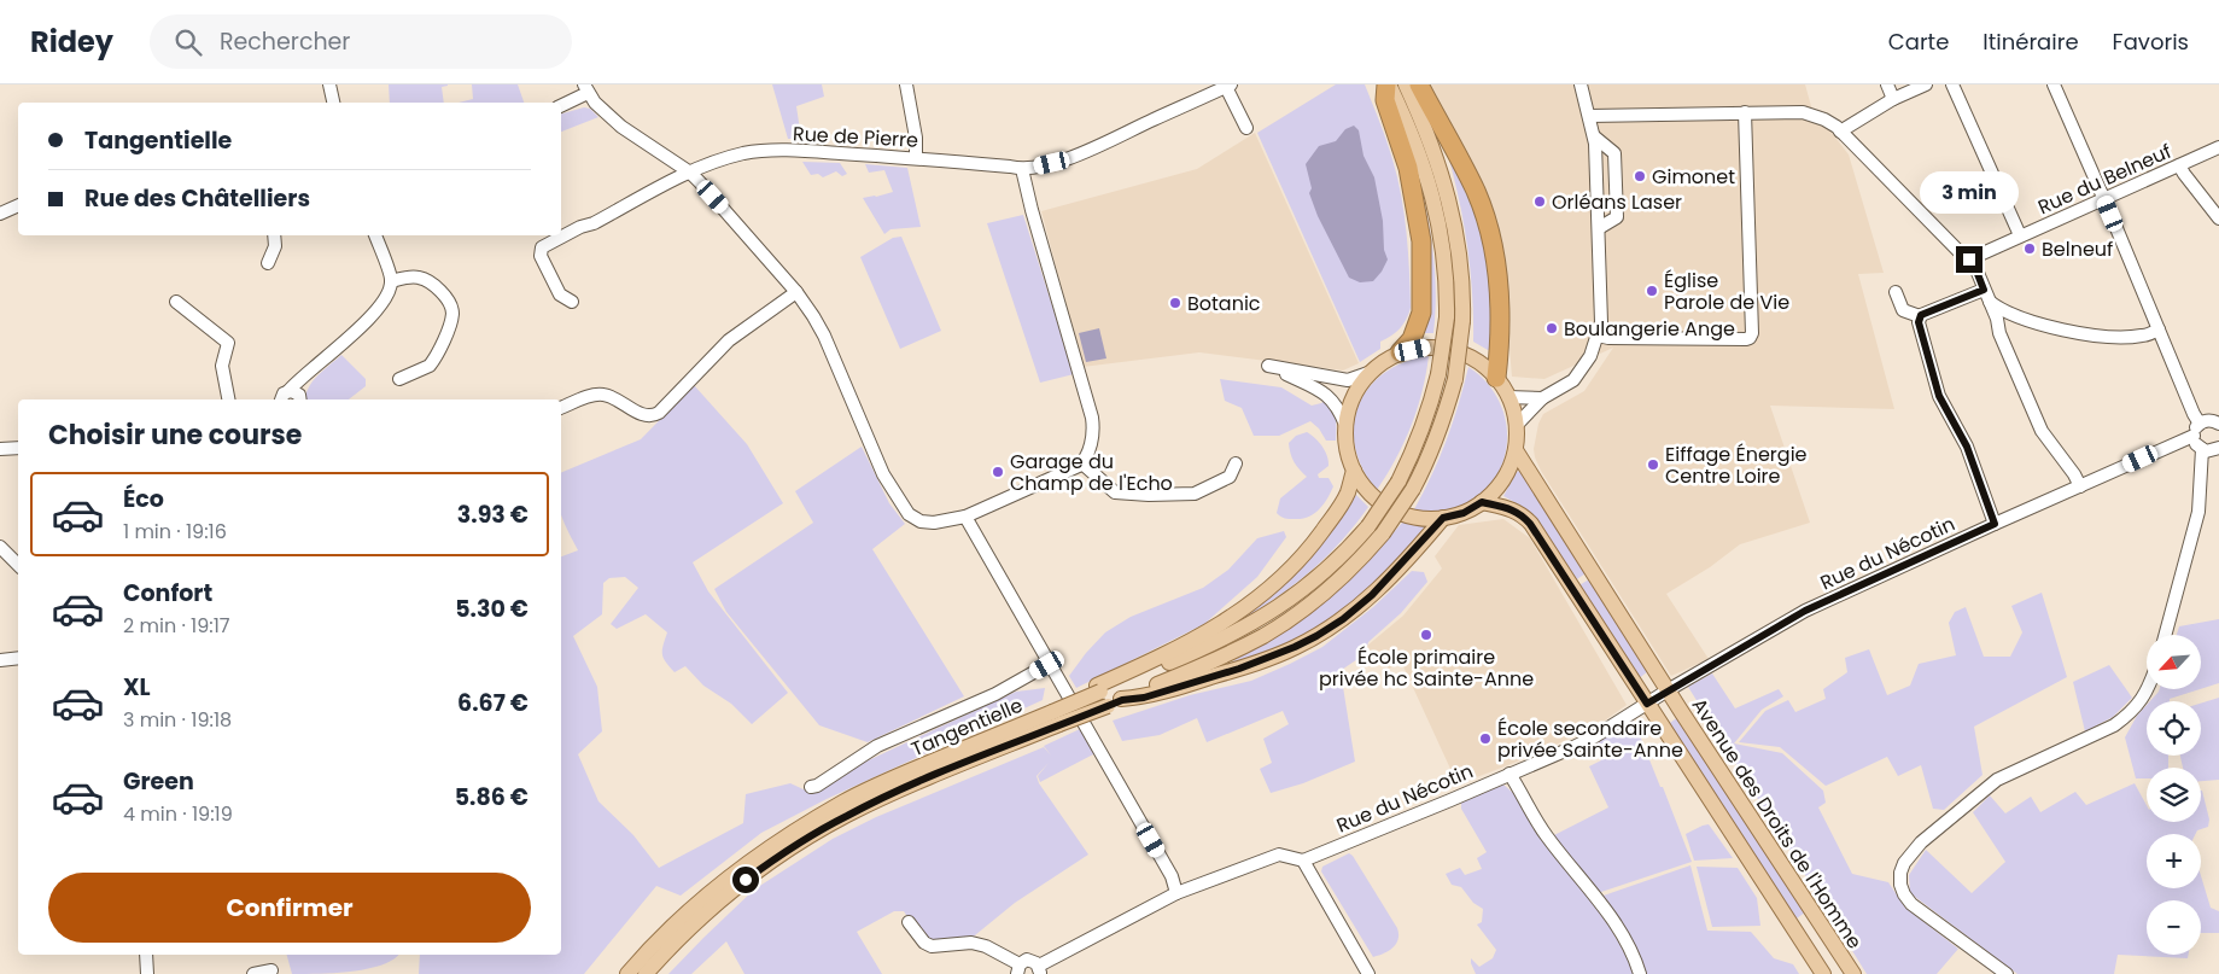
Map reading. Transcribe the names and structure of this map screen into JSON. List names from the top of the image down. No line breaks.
{"streets":{"main road":["Tangentielle","Avenue des Droits de l'Homme"],"street":["Rue de Pierre","Rue du Belneuf","Rue du Nécotin"]},"crossings":[["Rue du Nécotin","Avenue des Droits de l'Homme"]],"places":["Gimonet","Orléans Laser","Belneuf","Église Parole de Vie","Botanic","Boulangerie Ange","Eiffage Énergie Centre Loire","Garage du Champ de l'Echo","École primaire privée hc Sainte-Anne","École secondaire privée Sainte-Anne"],"north":"bottom left","page":{"header":"Ridey","search":"Rechercher","nav":["Carte","Itinéraire","Favoris"],"banner":["Tangentielle","Rue des Châtelliers"],"bubble":"3 min","heading":"Choisir une course","list":[{"name":"Éco","note":"1 min · 19:16","value":"3.93 €"},{"name":"Confort","note":"2 min · 19:17","value":"5.30 €"},{"name":"XL","note":"3 min · 19:18","value":"6.67 €"},{"name":"Green","note":"4 min · 19:19","value":"5.86 €"}],"map_buttons":["+","−"],"buttons":"Confirmer"}}
